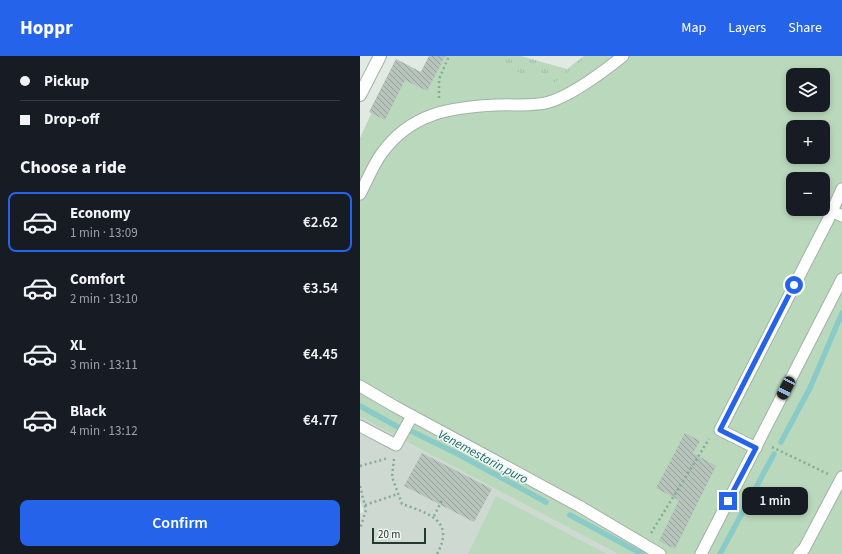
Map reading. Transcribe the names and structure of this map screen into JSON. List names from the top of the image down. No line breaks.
{"water":["Venemestarin puro"],"scale_bar":"20 m","page":{"header":"Hoppr","nav":["Map","Layers","Share"],"banner":["Pickup","Drop-off"],"map_buttons":["+","−"],"heading":"Choose a ride","list":[{"name":"Economy","note":"1 min · 13:09","value":"€2.62"},{"name":"Comfort","note":"2 min · 13:10","value":"€3.54"},{"name":"XL","note":"3 min · 13:11","value":"€4.45"},{"name":"Black","note":"4 min · 13:12","value":"€4.77"}],"bubble":"1 min","buttons":"Confirm","scale":"20 m"}}
